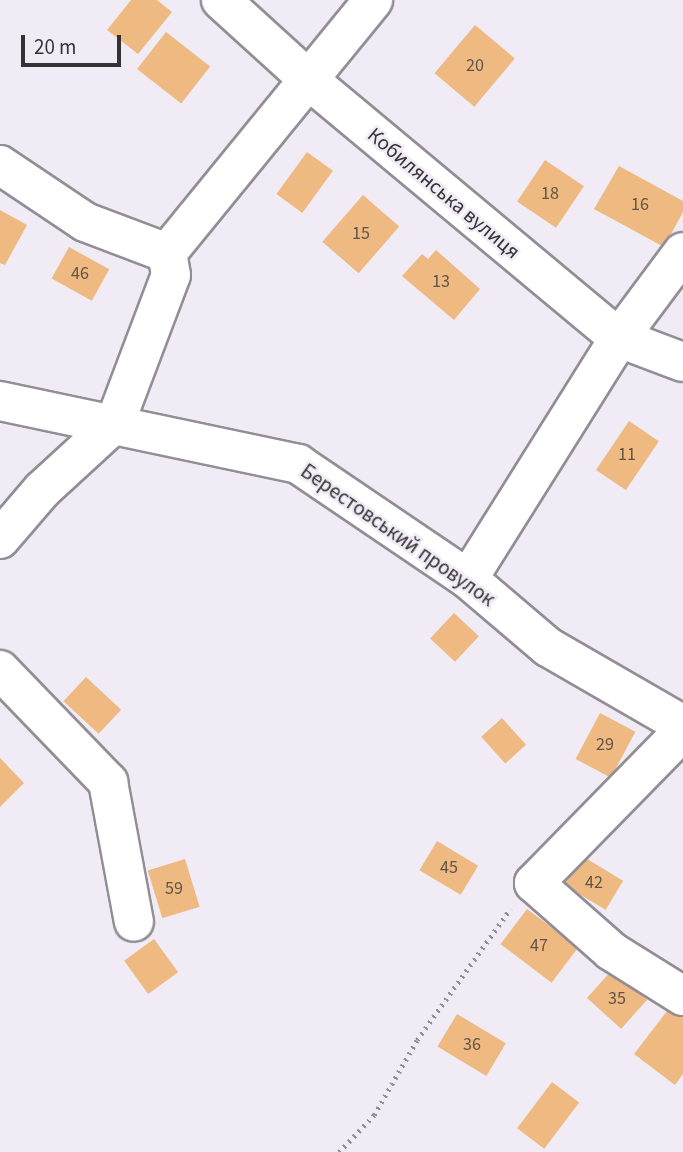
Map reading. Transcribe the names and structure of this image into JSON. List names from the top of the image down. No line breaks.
{"streets":{"street":["Кобилянська вулиця","Берестовський провулок"]},"house_numbers":["20","18","16","15","46","13","11","29","45","42","59","47","35","36"],"scale_bar":"20 m"}
